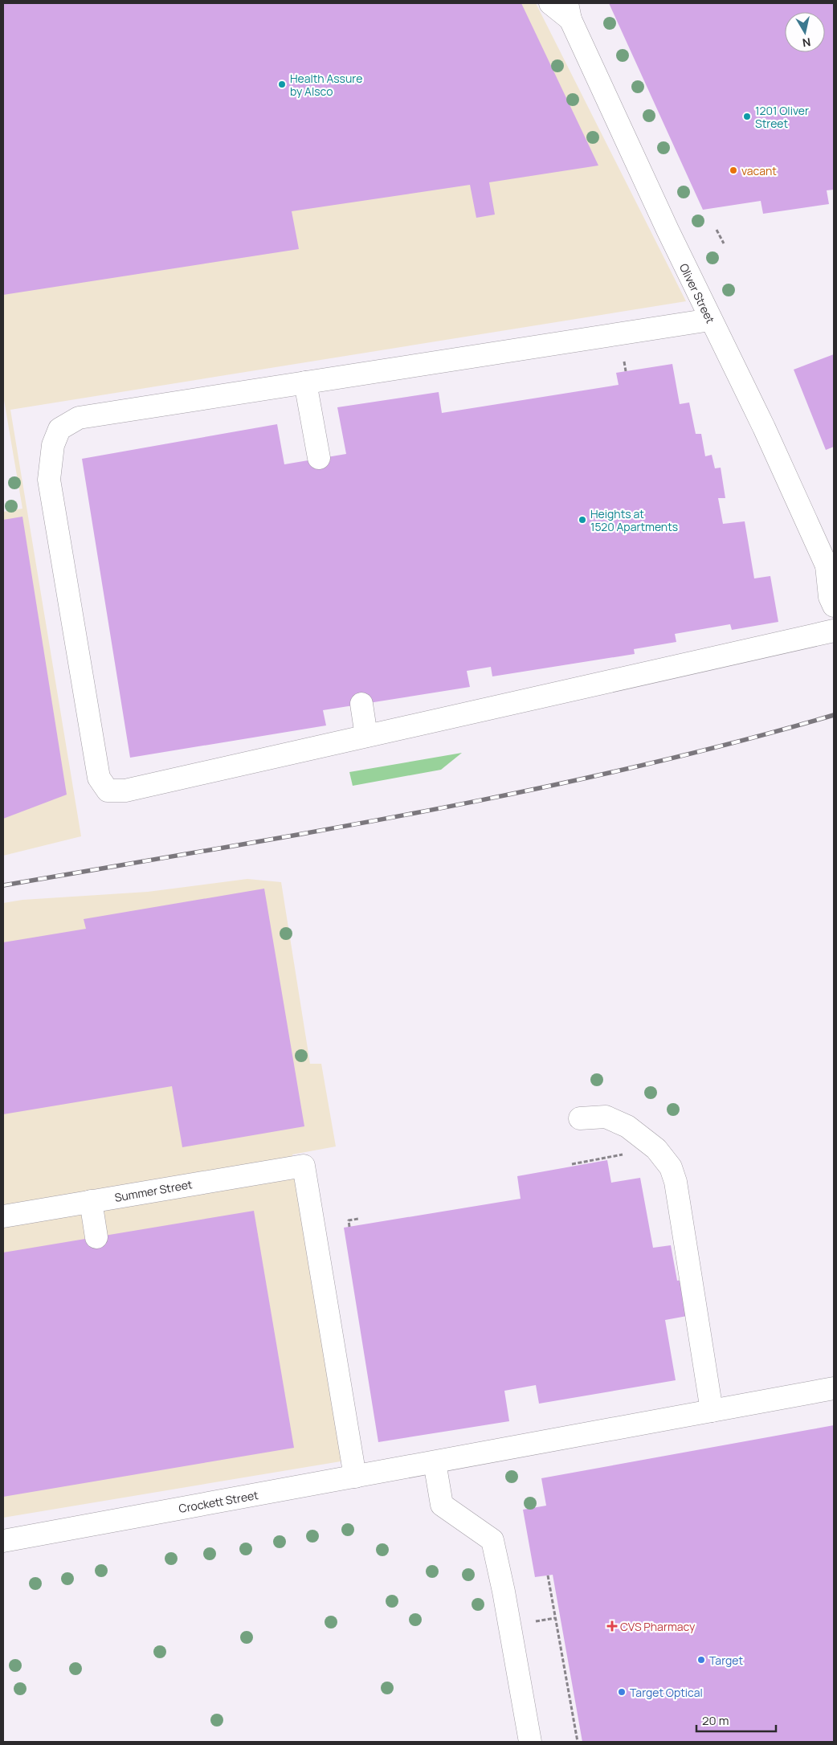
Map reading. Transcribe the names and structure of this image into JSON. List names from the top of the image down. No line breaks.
{"streets":{"street":["Oliver Street","Summer Street","Crockett Street"]},"crossings":[["Summer Street","Crockett Street"]],"places":{"other":["Health Assure by Alsco","1201 Oliver Street","vacant","Heights at 1520 Apartments","Target","Target Optical"],"health":["CVS Pharmacy"]},"scale_bar":"20 m","north":"bottom"}
